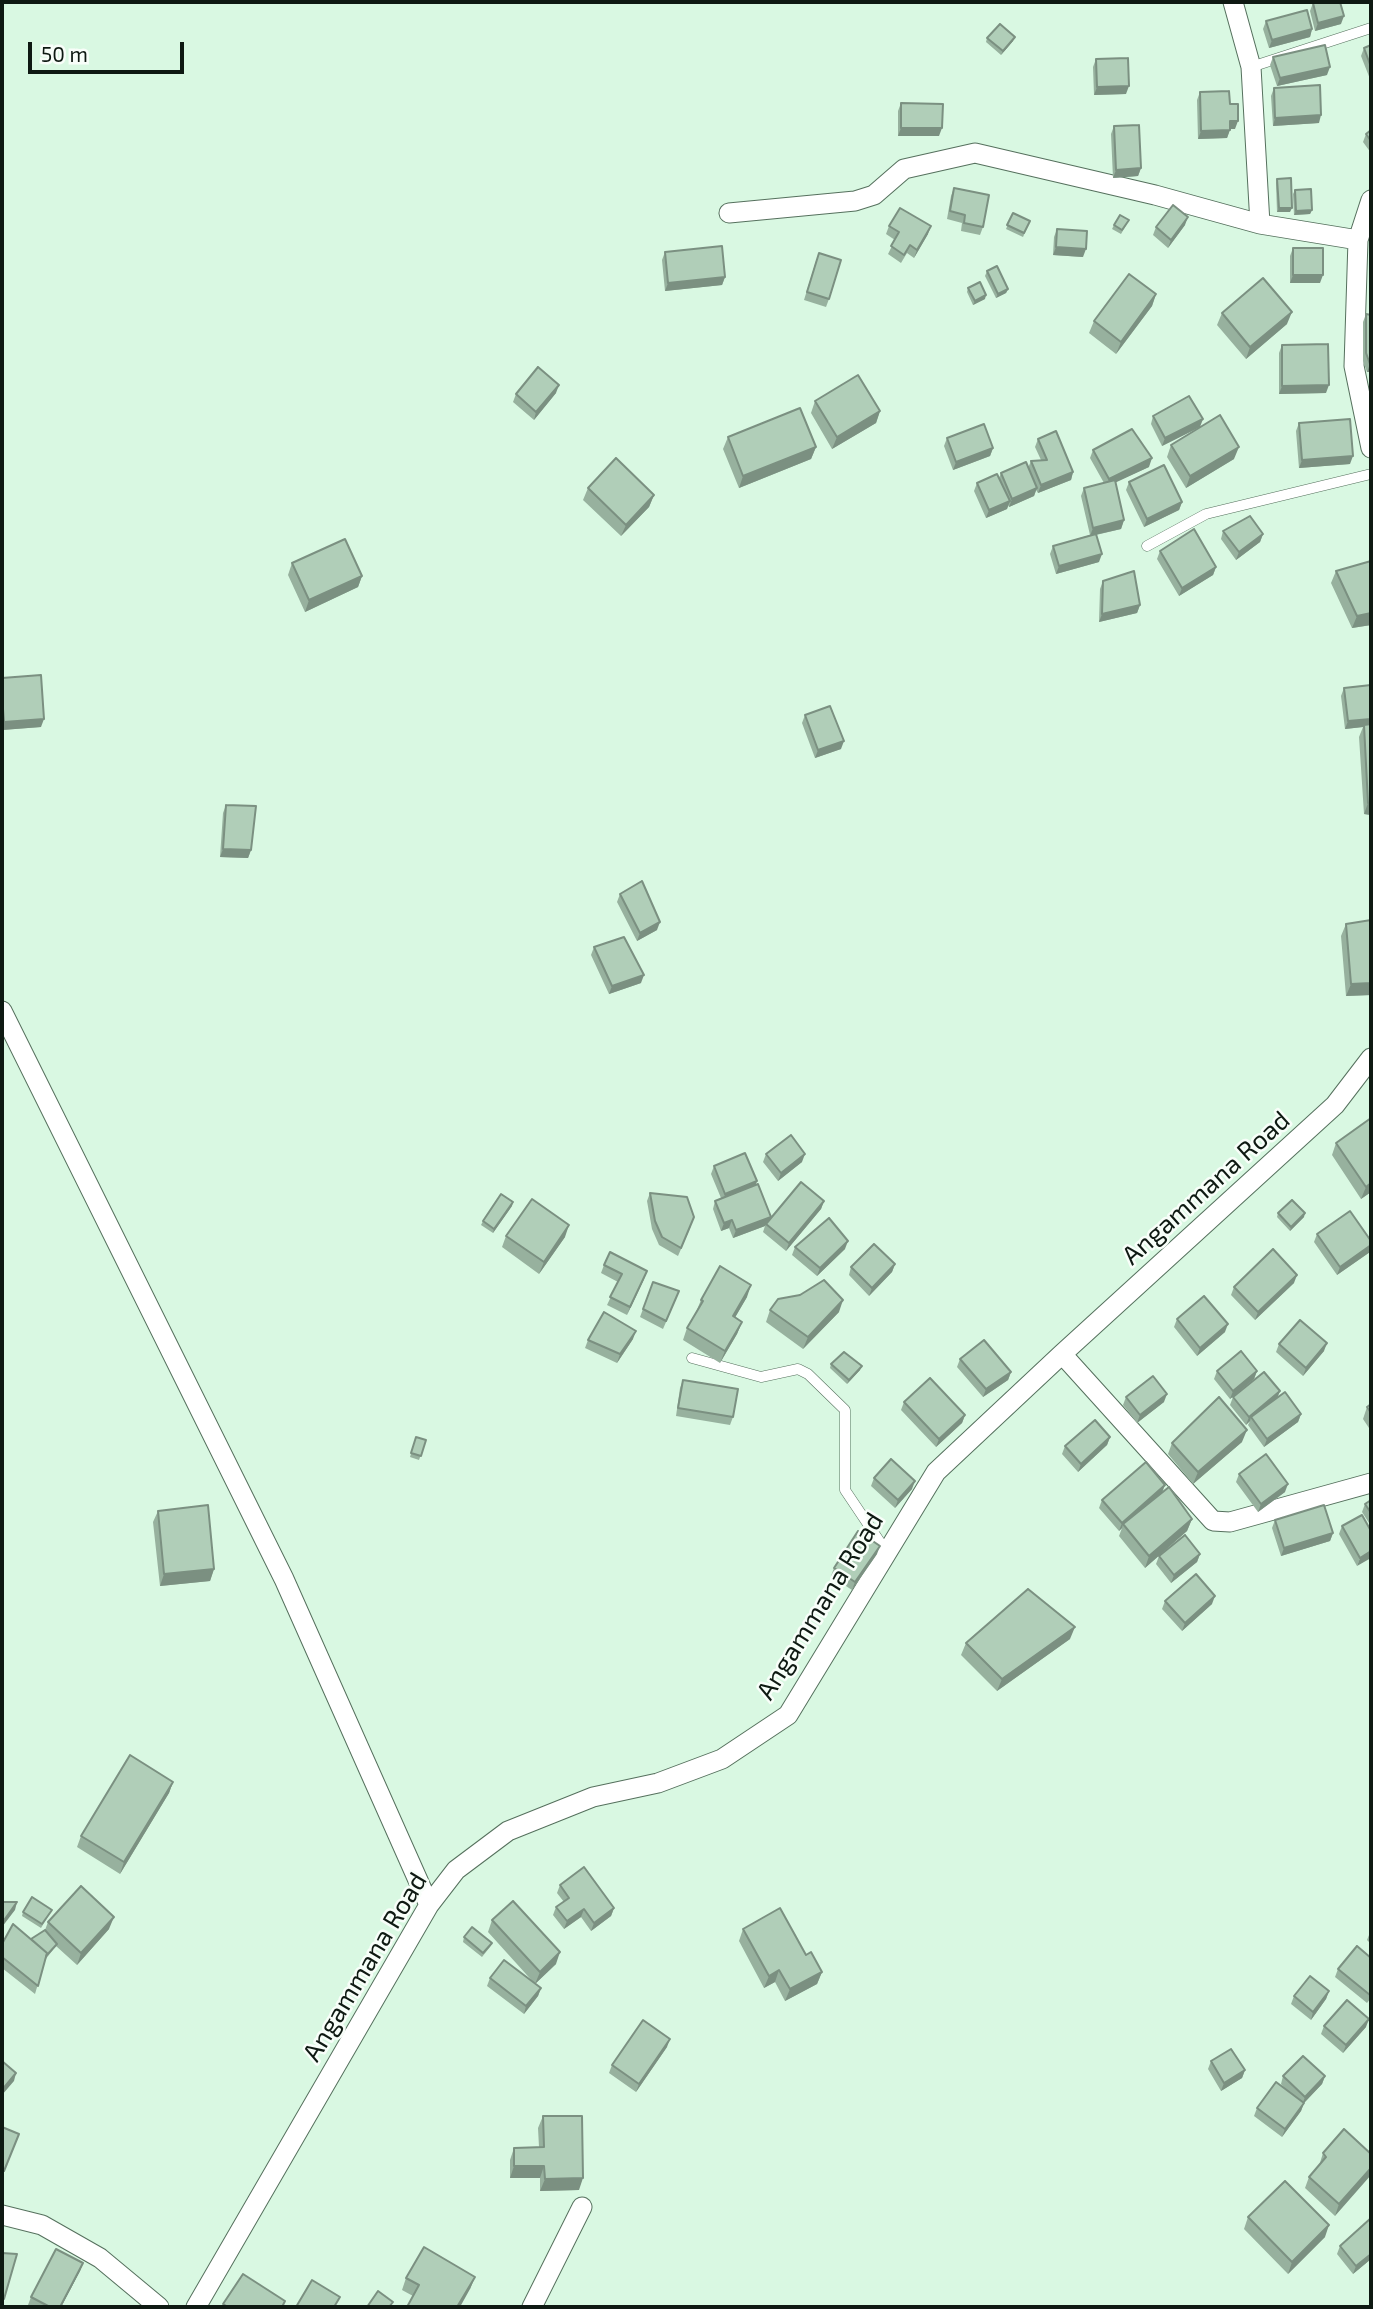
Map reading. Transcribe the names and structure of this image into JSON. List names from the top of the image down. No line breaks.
{"streets":{"street":["Angammana Road"]},"scale_bar":"50 m"}
